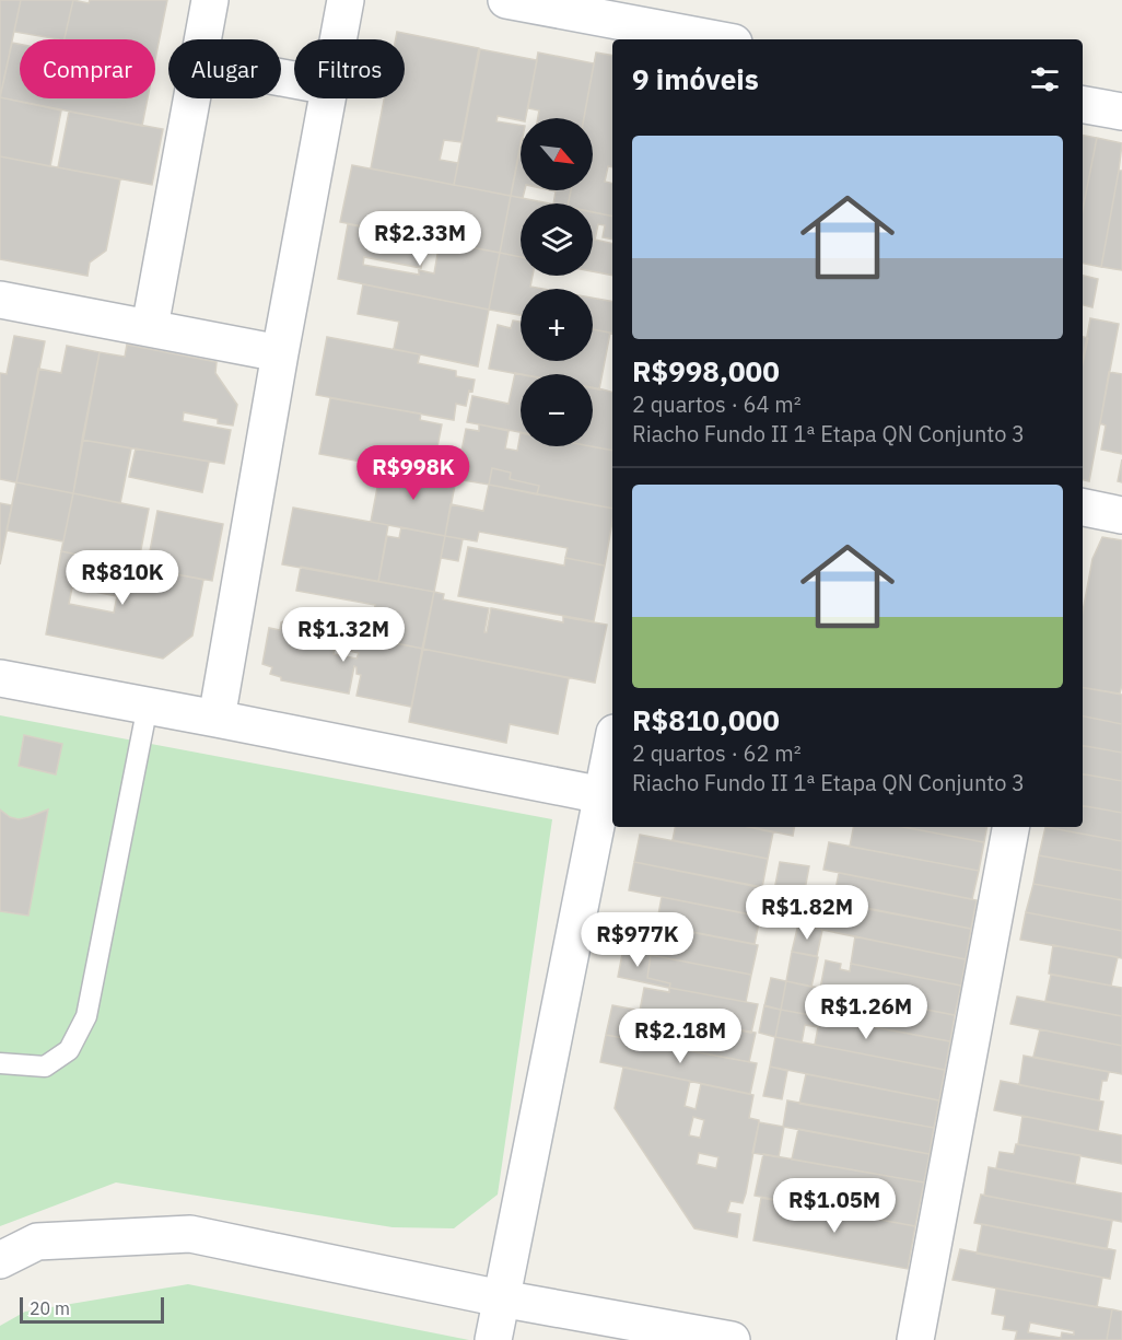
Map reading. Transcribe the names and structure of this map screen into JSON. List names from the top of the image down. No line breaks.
{"scale_bar":"20 m","north":"bottom right","page":{"chip":["Comprar","Alugar","Filtros"],"heading":"9 imóveis","map_buttons":["+","−"],"list":[{"name":"R$998,000","note":"2 quartos · 64 m² · Riacho Fundo II 1ª Etapa QN Conjunto 3"},{"name":"R$810,000","note":"2 quartos · 62 m² · Riacho Fundo II 1ª Etapa QN Conjunto 3"}],"price":["R$2.33M","R$998K","R$810K","R$1.32M","R$1.82M","R$977K","R$1.26M","R$2.18M","R$1.05M"],"scale":"20 m"}}
